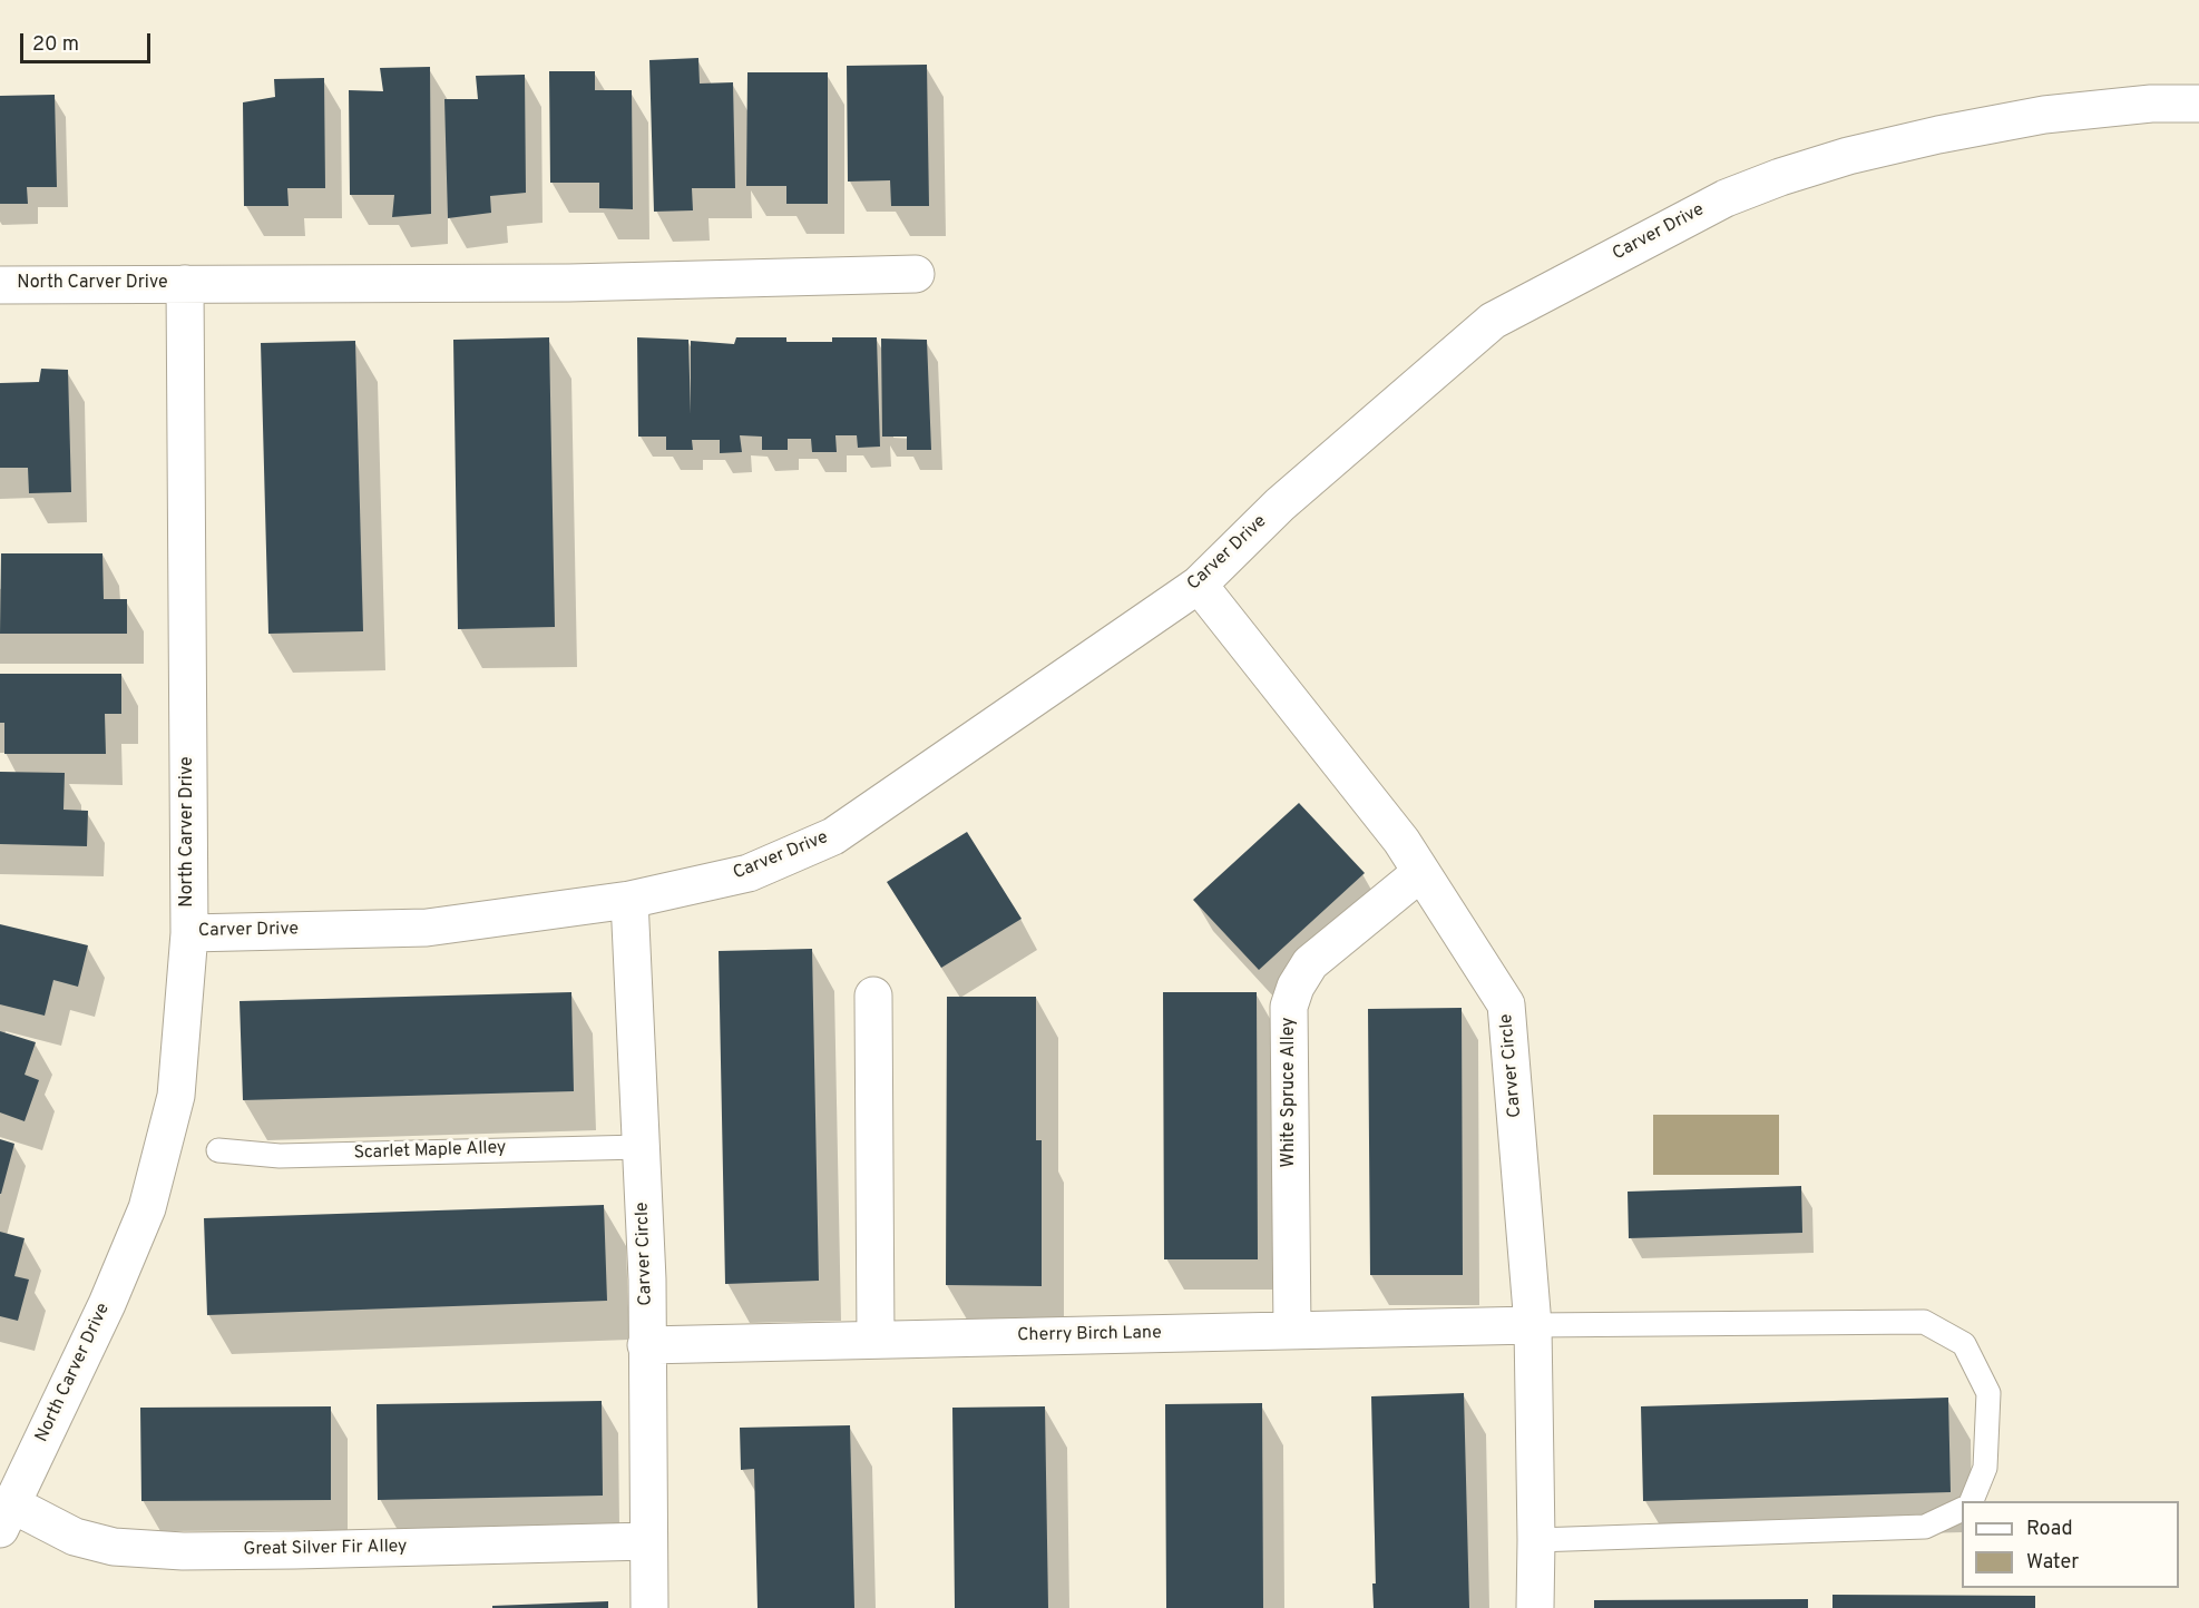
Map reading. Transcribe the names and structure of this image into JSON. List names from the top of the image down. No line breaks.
{"streets":{"street":["Carver Drive","North Carver Drive","Carver Circle","White Spruce Alley","Cherry Birch Lane","Great Silver Fir Alley"],"lane":["Scarlet Maple Alley"]},"crossings":[["Carver Drive","North Carver Drive"],["Carver Drive","Carver Circle"],["North Carver Drive","Great Silver Fir Alley"],["Carver Circle","White Spruce Alley"],["Carver Circle","Scarlet Maple Alley"],["Carver Circle","Cherry Birch Lane"],["Carver Circle","Great Silver Fir Alley"],["White Spruce Alley","Cherry Birch Lane"]],"legend":["Road","Water"],"scale_bar":"20 m"}
